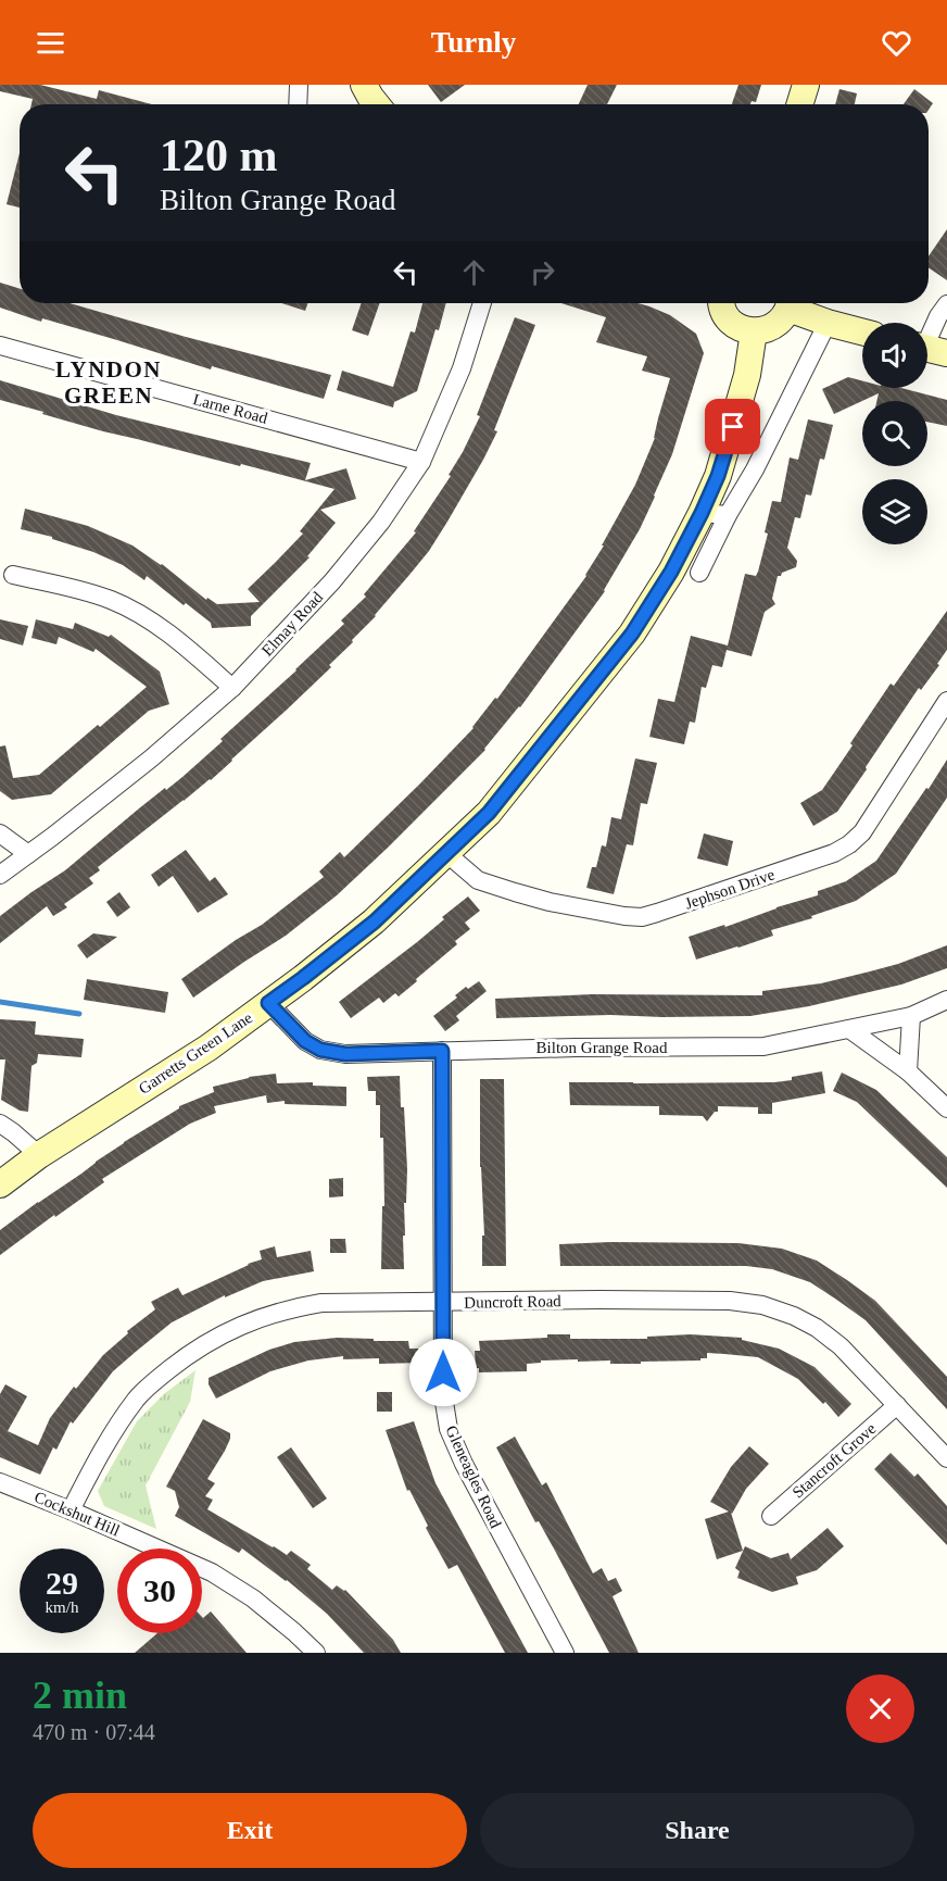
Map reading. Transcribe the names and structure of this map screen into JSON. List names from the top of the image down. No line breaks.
{"streets":{"street":["Larne Road","Elmay Road","Jephson Drive","Bilton Grange Road","Garretts Green Lane","Duncroft Road","Stancroft Grove","Gleneagles Road","Cockshut Hill"]},"crossings":[["Larne Road","Elmay Road"],["Jephson Drive","Garretts Green Lane"],["Bilton Grange Road","Garretts Green Lane"],["Bilton Grange Road","Gleneagles Road"],["Duncroft Road","Stancroft Grove"],["Duncroft Road","Gleneagles Road"],["Duncroft Road","Cockshut Hill"]],"districts":["LYNDON GREEN"],"page":{"header":"Turnly","turn":["120 m","Bilton Grange Road"],"speed":"29 km/h","limit":"30","heading":["2 min","470 m · 07:44"],"buttons":["Exit","Share"]}}
